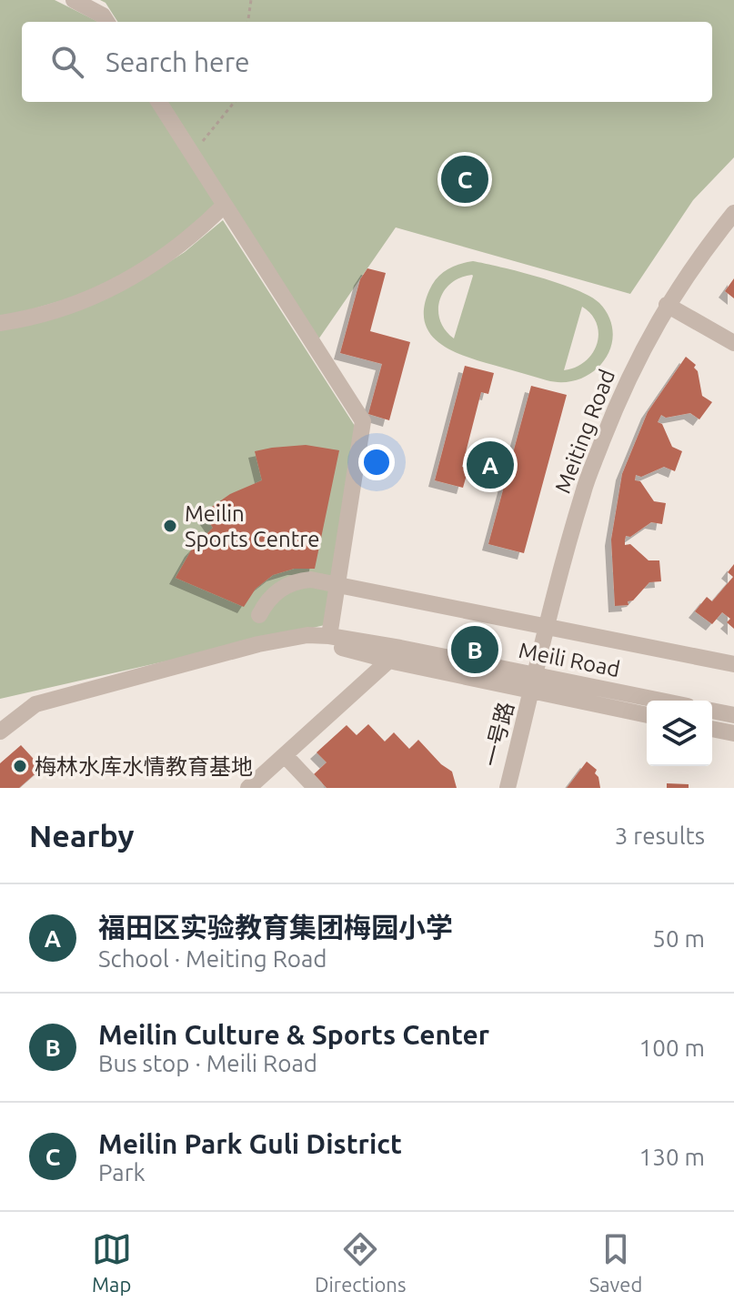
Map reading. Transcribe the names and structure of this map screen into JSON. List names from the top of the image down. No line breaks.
{"streets":{"street":["Meiting Road","Meili Road","一号路"]},"crossings":[["Meiting Road","Meili Road"],["Meiting Road","一号路"],["Meili Road","一号路"]],"places":["Meilin Sports Centre","梅林水库水情教育基地"],"page":{"search":"Search here","pins":["C","A","B"],"heading":["Nearby","3 results"],"list":[{"mark":"A","name":"福田区实验教育集团梅园小学","note":"School · Meiting Road","value":"50 m"},{"mark":"B","name":"Meilin Culture & Sports Center","note":"Bus stop · Meili Road","value":"100 m"},{"mark":"C","name":"Meilin Park Guli District","note":"Park","value":"130 m"}],"nav":["Map","Directions","Saved"]}}
